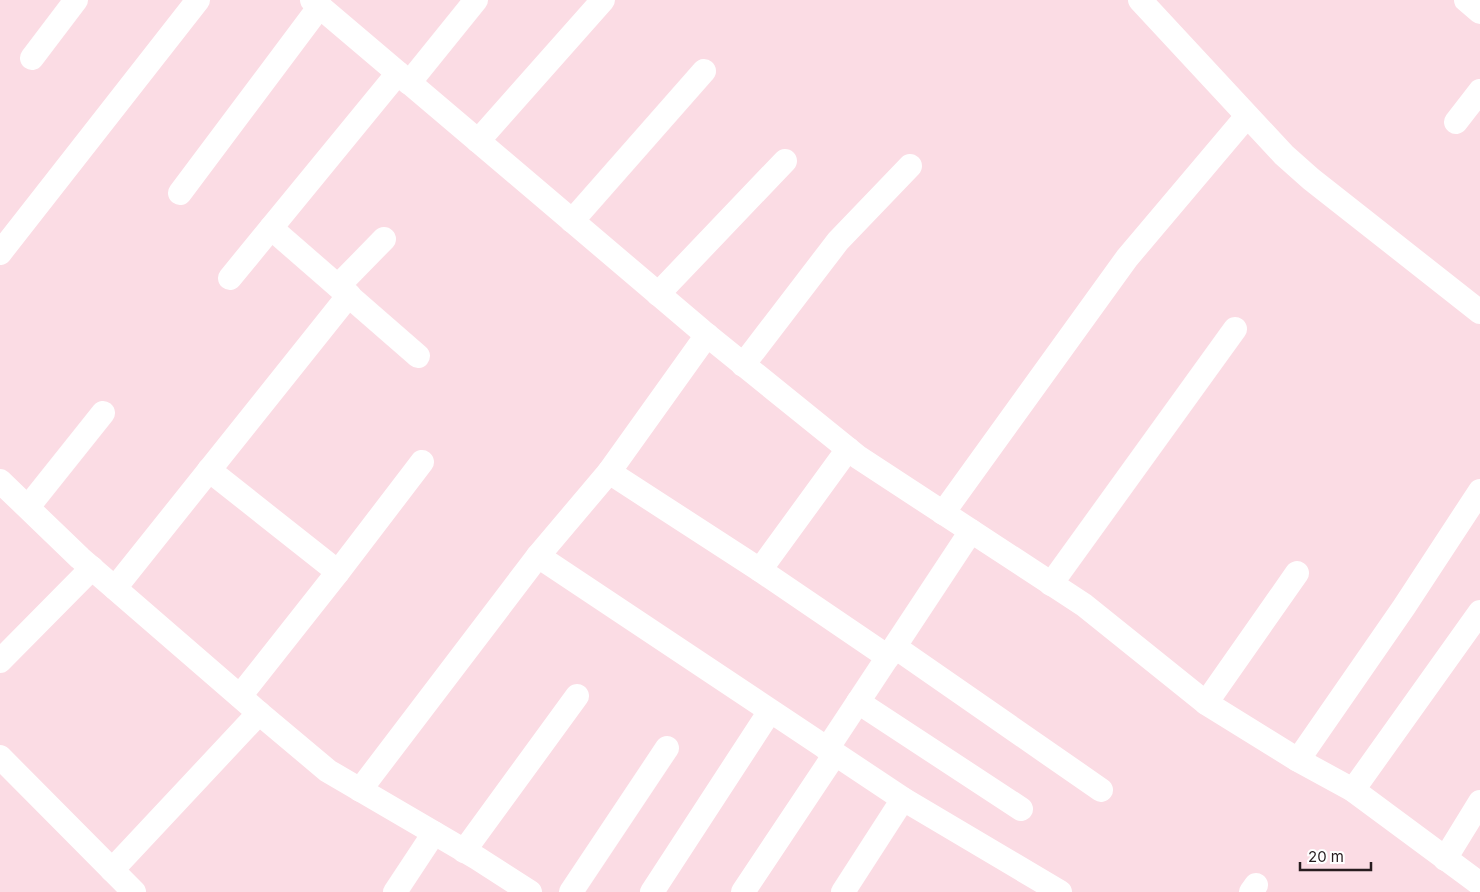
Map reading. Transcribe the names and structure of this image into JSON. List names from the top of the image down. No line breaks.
{"scale_bar":"20 m"}
